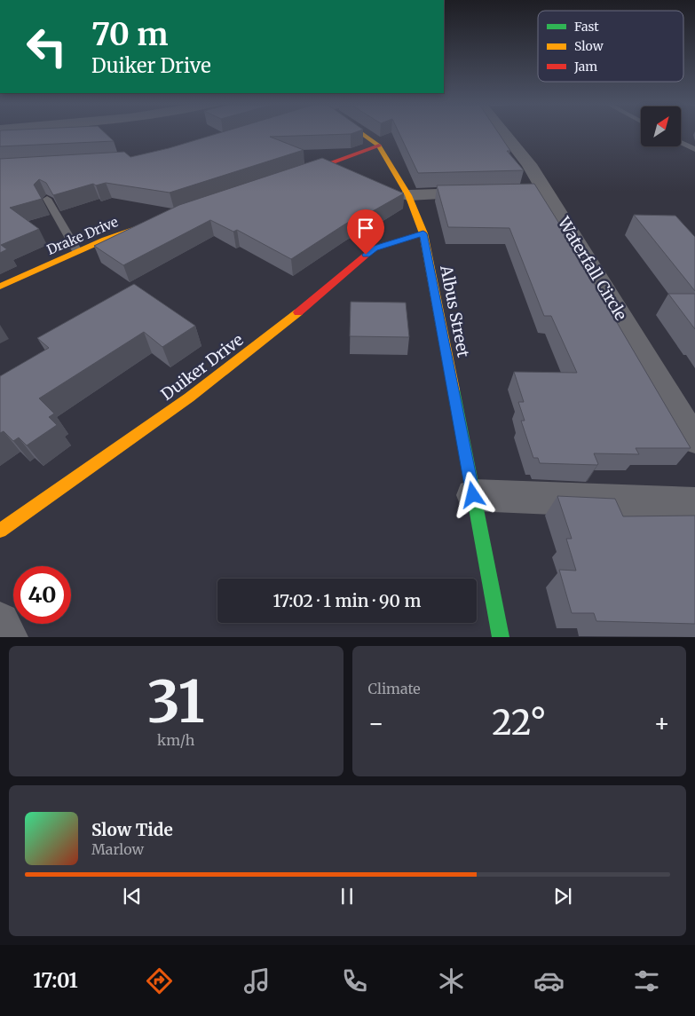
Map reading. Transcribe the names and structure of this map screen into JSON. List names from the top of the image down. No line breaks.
{"streets":{"street":["Drake Drive","Waterfall Circle","Albus Street","Duiker Drive"]},"crossings":[["Albus Street","Duiker Drive"]],"legend":["Fast","Slow","Jam"],"north":"top right","page":{"turn":["70 m","Duiker Drive"],"limit":"40","trip":"17:02 · 1 min · 90 m","tile":[["31","km/h"],"Climate"],"heat":["−","22°","+"],"song":["Slow Tide","Marlow"],"tabs":"17:01"}}
